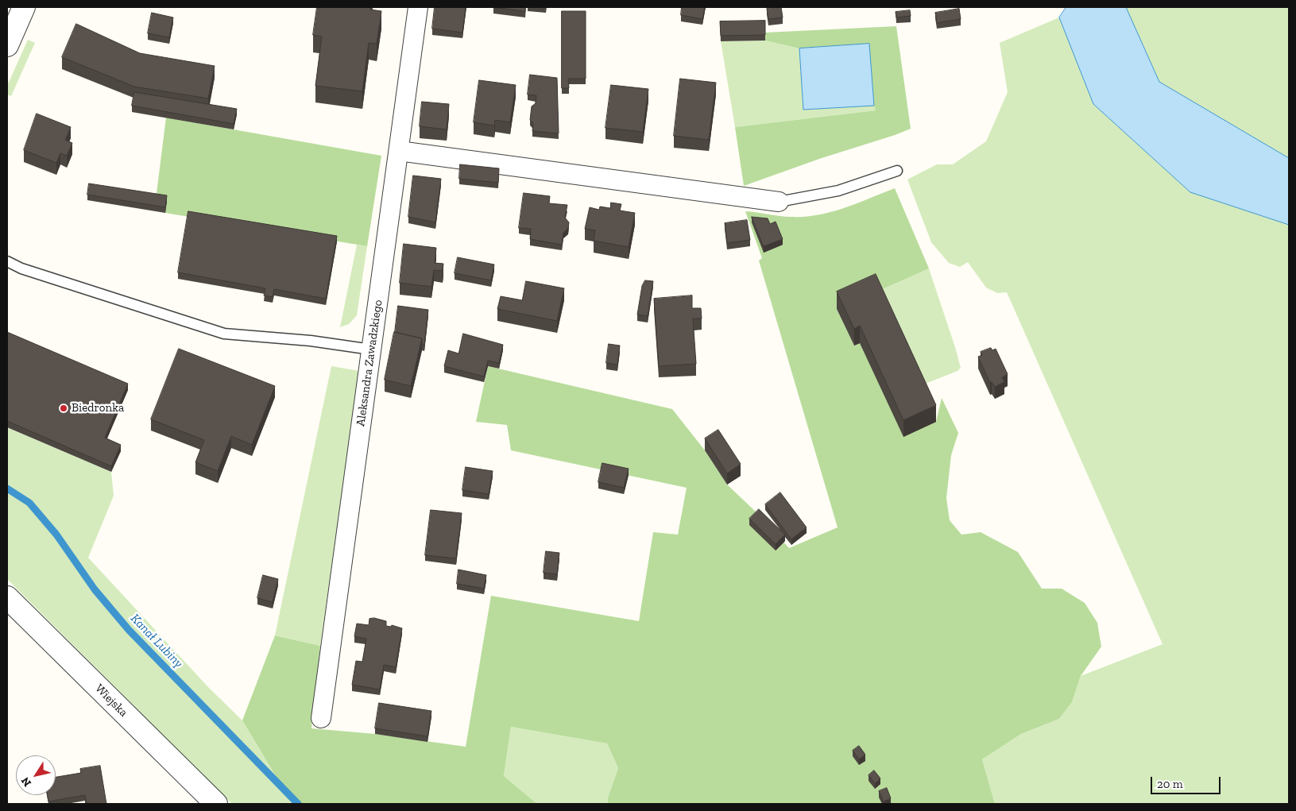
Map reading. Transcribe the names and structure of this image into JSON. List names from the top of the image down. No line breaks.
{"streets":{"street":["Aleksandra Zawadzkiego","Wiejska"]},"water":["Kanał Lubiny"],"places":["Biedronka"],"scale_bar":"20 m","north":"bottom left"}
